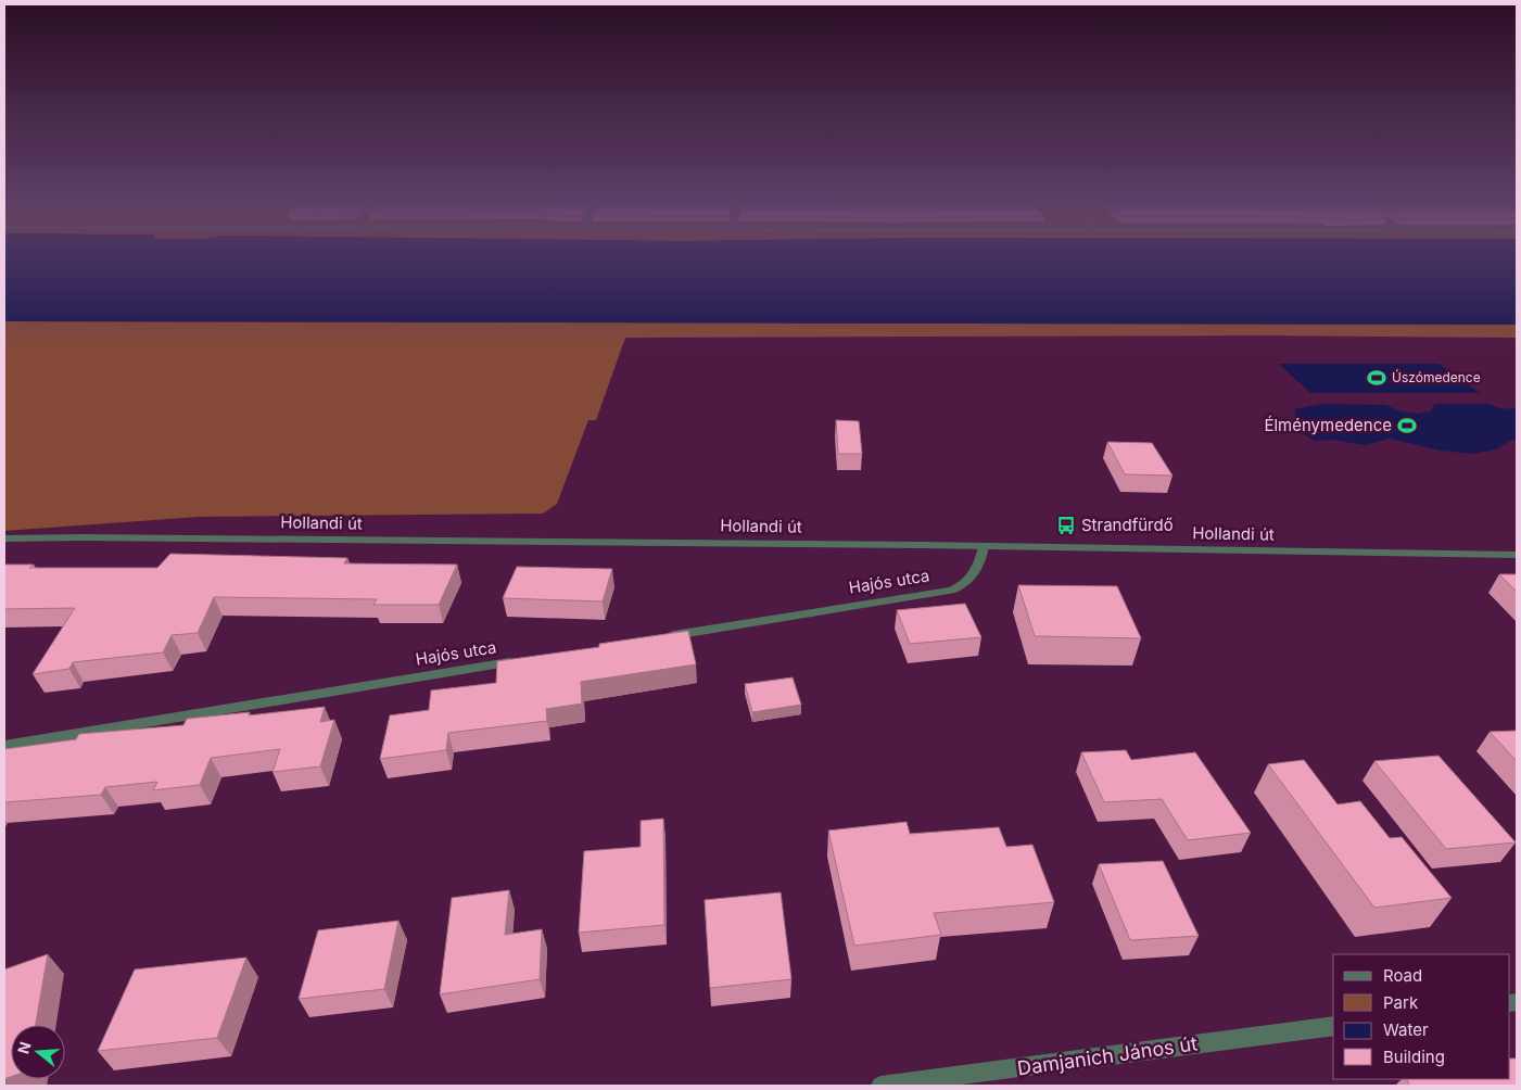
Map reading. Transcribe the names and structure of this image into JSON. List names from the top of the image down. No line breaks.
{"streets":{"street":["Hollandi út","Hajós utca","Damjanich János út"]},"crossings":[["Hollandi út","Hajós utca"]],"places":{"sports":["Úszómedence","Élménymedence"],"bus stop":["Strandfürdő"]},"legend":["Road","Park","Water","Building"],"north":"left"}
